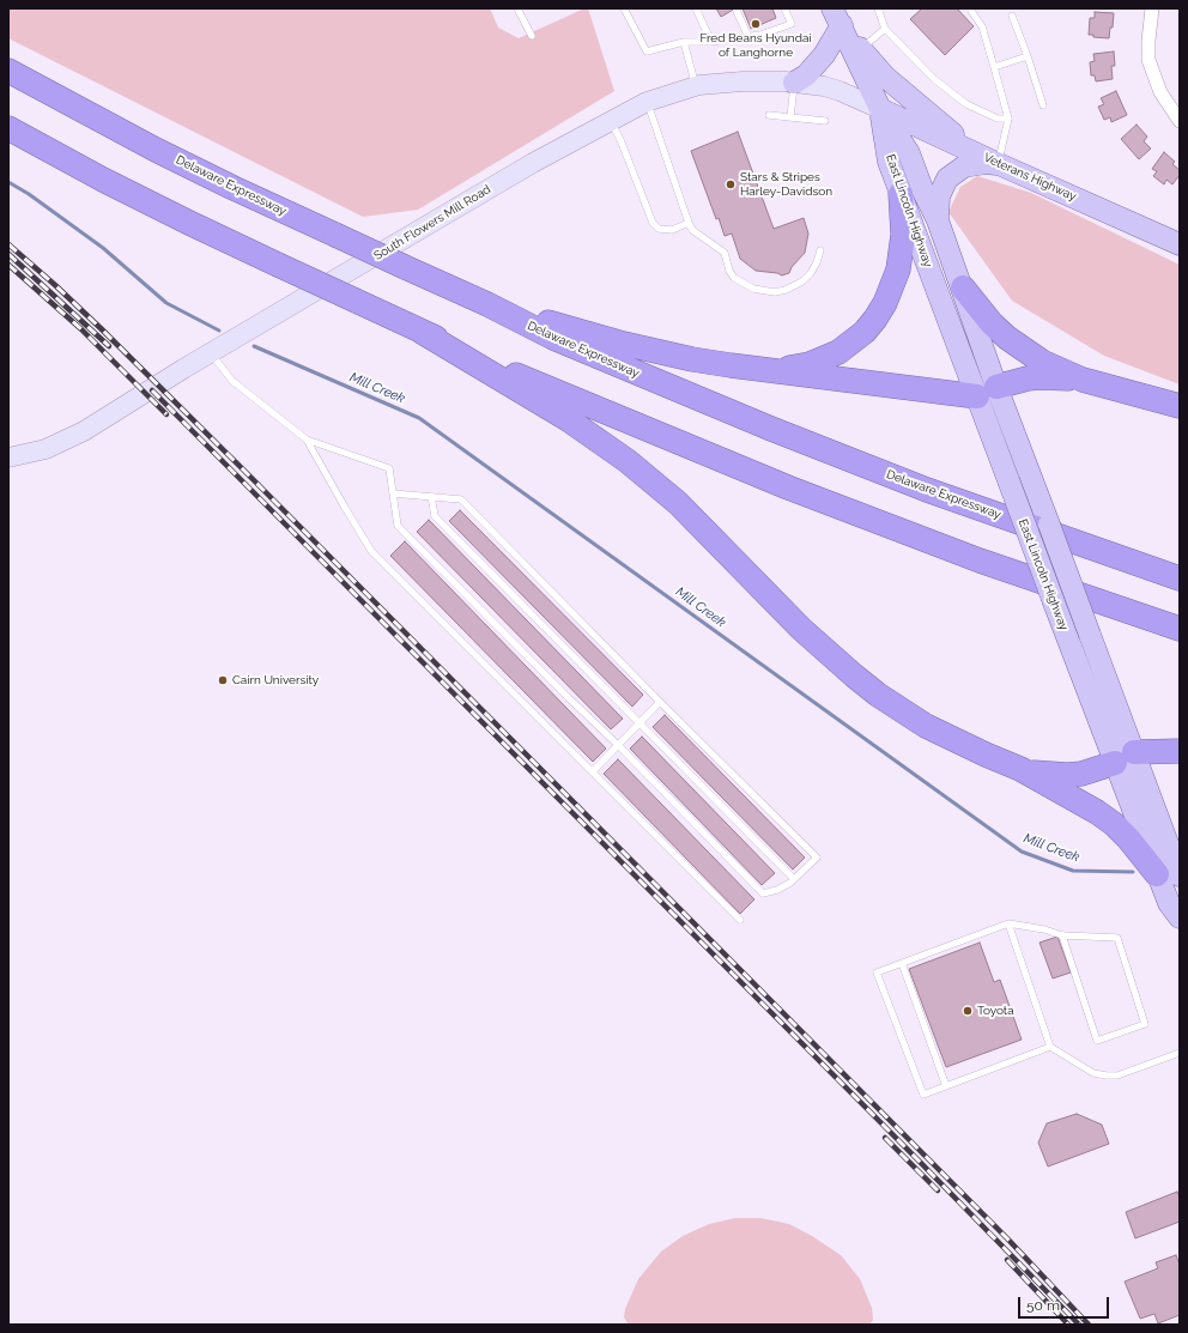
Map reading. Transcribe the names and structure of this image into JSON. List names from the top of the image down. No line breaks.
{"streets":{"highway":["Delaware Expressway"],"main road":["Veterans Highway","East Lincoln Highway","South Flowers Mill Road"]},"crossings":[["Veterans Highway","East Lincoln Highway"],["Veterans Highway","South Flowers Mill Road"],["East Lincoln Highway","South Flowers Mill Road"]],"water":["Mill Creek"],"places":["Fred Beans Hyundai of Langhorne","Stars & Stripes Harley-Davidson","Cairn University","Toyota"],"scale_bar":"50 m"}
